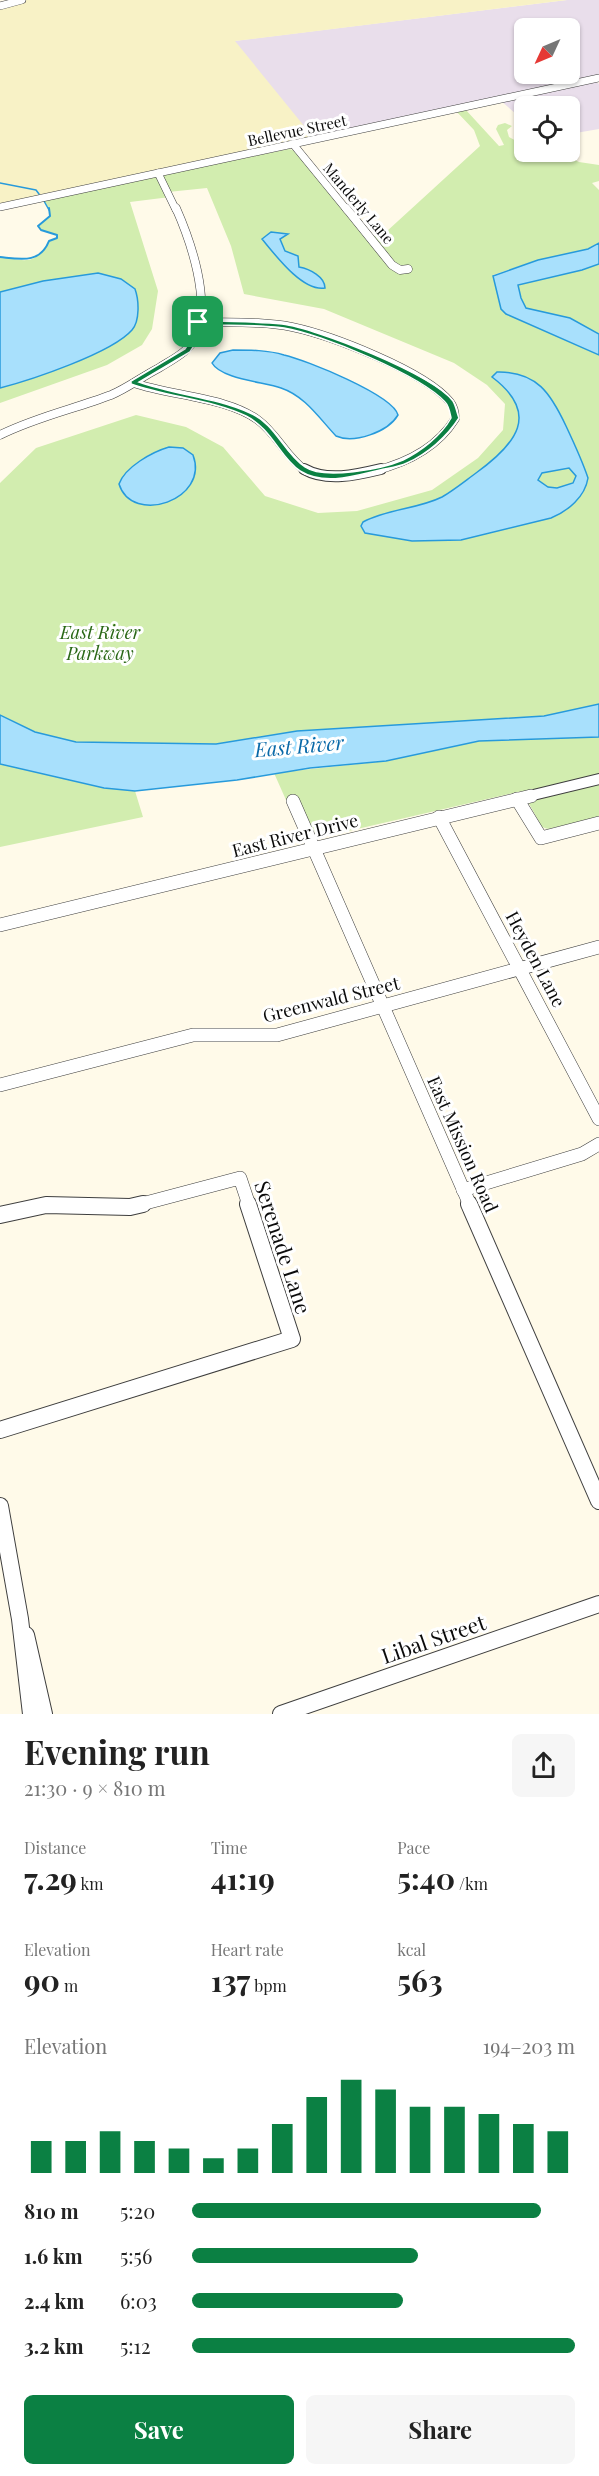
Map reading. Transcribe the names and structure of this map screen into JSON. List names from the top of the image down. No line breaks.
{"streets":{"street":["Bellevue Street","Manderly Lane","East River Drive","Heyden Lane","Greenwald Street","East Mission Road","Serenade Lane","Libal Street"]},"crossings":[["Bellevue Street","Manderly Lane"],["East River Drive","Heyden Lane"],["East River Drive","East Mission Road"],["Heyden Lane","Greenwald Street"],["Greenwald Street","East Mission Road"]],"water":["East River"],"parks":["East River Parkway"],"north":"bottom left","page":{"heading":["Evening run","21:30 · 9 × 810 m"],"stats":[["Distance","7.29 km"],["Time","41:19"],["Pace","5:40 /km"],["Elevation","90 m"],["Heart rate","137 bpm"],["kcal","563"]],"chart":["Elevation","194–203 m"],"list":[{"name":"810 m","note":"5:20"},{"name":"1.6 km","note":"5:56"},{"name":"2.4 km","note":"6:03"},{"name":"3.2 km","note":"5:12"}],"buttons":["Save","Share"]}}
